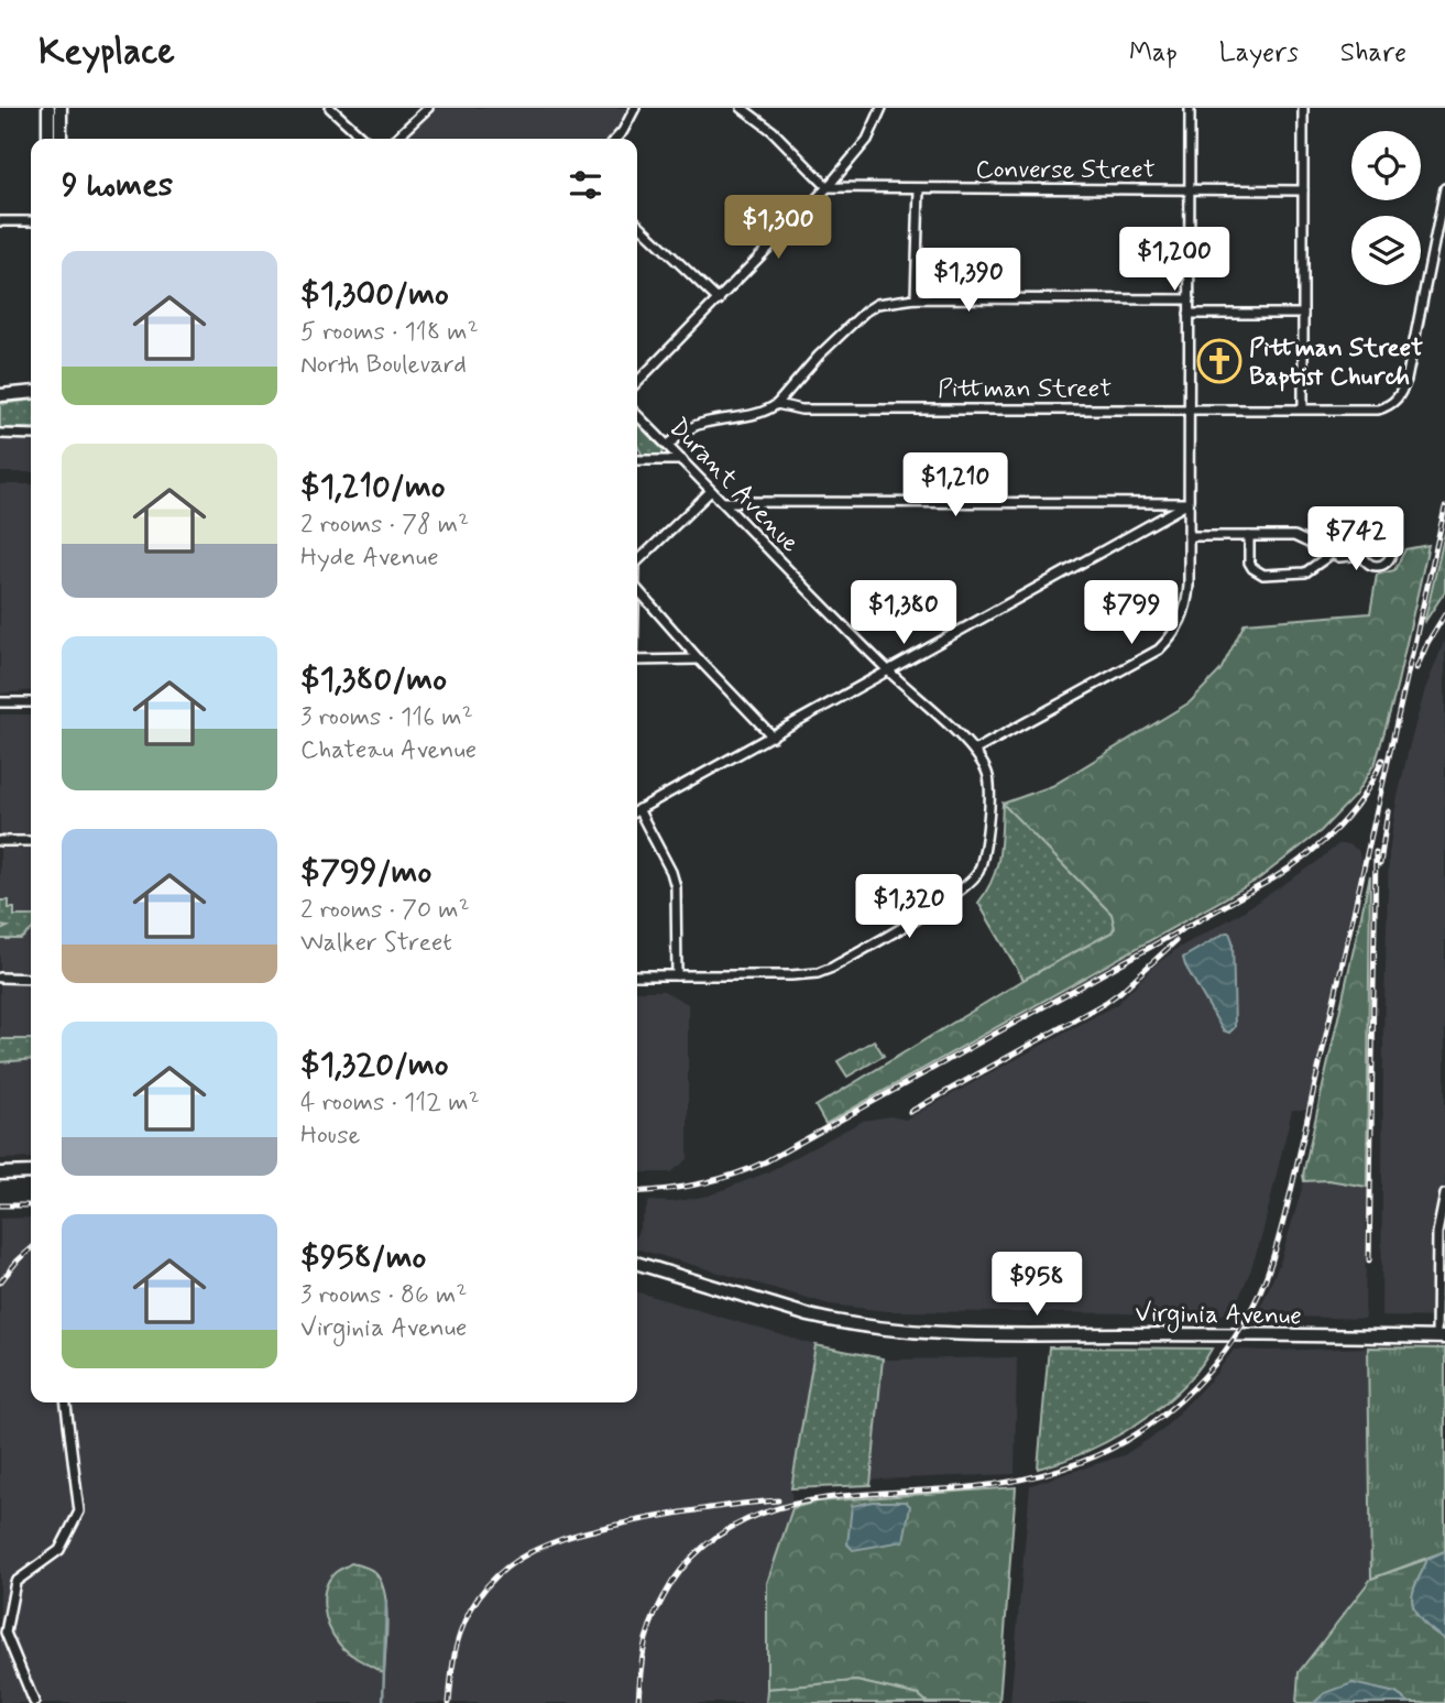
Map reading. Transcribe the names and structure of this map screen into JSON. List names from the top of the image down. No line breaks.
{"streets":{"main road":["Virginia Avenue"],"street":["Converse Street","Pittman Street","Durant Avenue"]},"crossings":[["Pittman Street","Durant Avenue"]],"places":{"church":["Pittman Street Baptist Church"]},"page":{"header":"Keyplace","nav":["Map","Layers","Share"],"heading":"9 homes","price":["$1,300","$1,200","$1,390","$1,210","$742","$1,380","$799","$1,320","$958"],"list":[{"name":"$1,300/mo","note":"5 rooms · 118 m² · North Boulevard"},{"name":"$1,210/mo","note":"2 rooms · 78 m² · Hyde Avenue"},{"name":"$1,380/mo","note":"3 rooms · 116 m² · Chateau Avenue"},{"name":"$799/mo","note":"2 rooms · 70 m² · Walker Street"},{"name":"$1,320/mo","note":"4 rooms · 112 m² · House"},{"name":"$958/mo","note":"3 rooms · 86 m² · Virginia Avenue"}]}}
